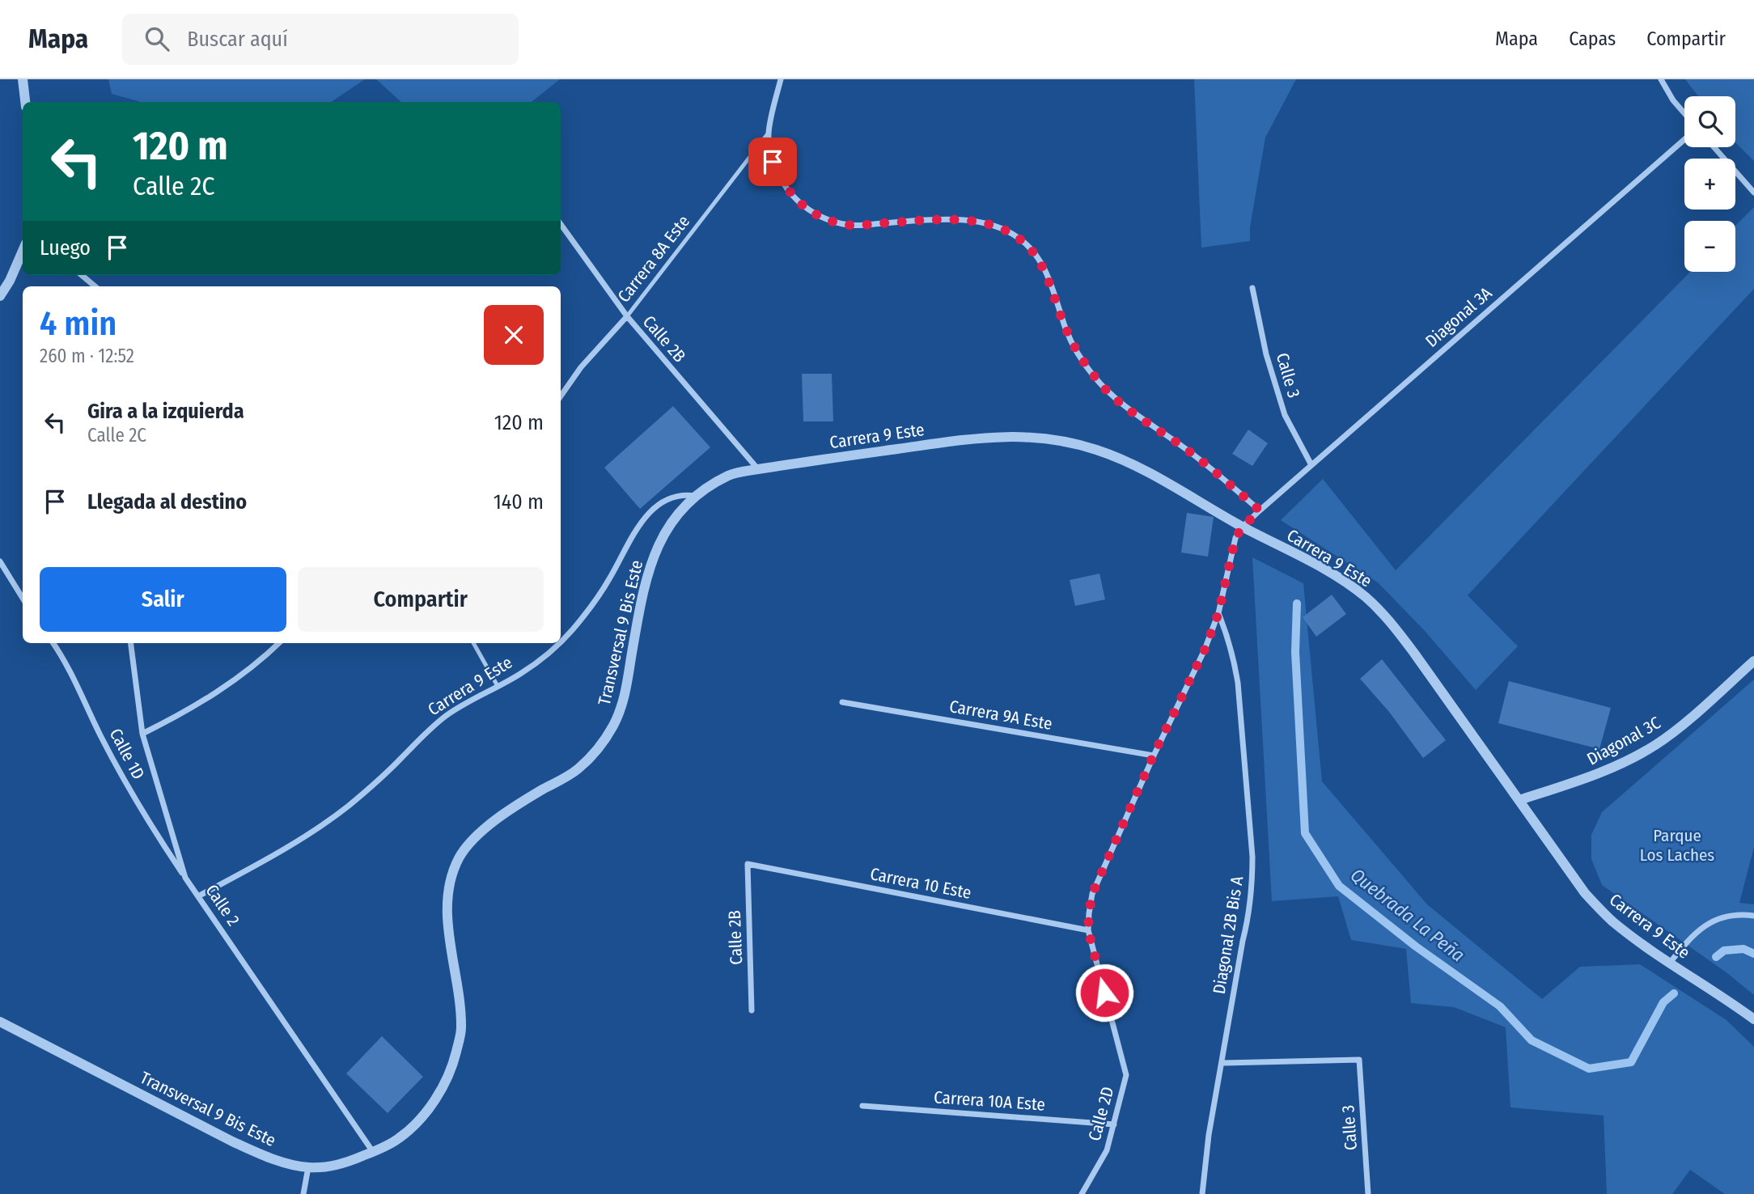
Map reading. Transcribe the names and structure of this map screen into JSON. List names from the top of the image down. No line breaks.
{"streets":{"street":["Carrera 8A Este","Diagonal 3A","Calle 2B","Calle 3","Carrera 9 Este","Transversal 9 Bis Este","Carrera 9A Este","Diagonal 3C","Calle 1D","Carrera 10 Este","Calle 2","Diagonal 2B Bis A","Carrera 10A Este","Calle 2D"]},"crossings":[["Carrera 8A Este","Calle 2B"],["Diagonal 3A","Calle 3"],["Diagonal 3A","Carrera 9 Este"],["Diagonal 3A","Calle 2D"],["Calle 2B","Carrera 9 Este"],["Calle 2B","Transversal 9 Bis Este"],["Calle 2B","Carrera 10 Este"],["Calle 3","Diagonal 2B Bis A"],["Carrera 9 Este","Transversal 9 Bis Este"],["Carrera 9 Este","Diagonal 3C"],["Carrera 9 Este","Calle 2"],["Carrera 9 Este","Calle 2D"],["Transversal 9 Bis Este","Calle 2"],["Carrera 9A Este","Calle 2D"],["Calle 1D","Calle 2"],["Carrera 10 Este","Calle 2D"],["Diagonal 2B Bis A","Calle 2D"],["Carrera 10A Este","Calle 2D"]],"water":["Quebrada La Peña"],"parks":["Parque Los Laches"],"page":{"header":"Mapa","search":"Buscar aquí","nav":["Mapa","Capas","Compartir"],"map_buttons":["+","−"],"turn":["120 m","Calle 2C"],"then":"Luego","heading":["4 min","260 m · 12:52"],"list":[{"name":"Gira a la izquierda","note":"Calle 2C","value":"120 m"},{"name":"Llegada al destino","value":"140 m"}],"buttons":["Salir","Compartir"]}}
